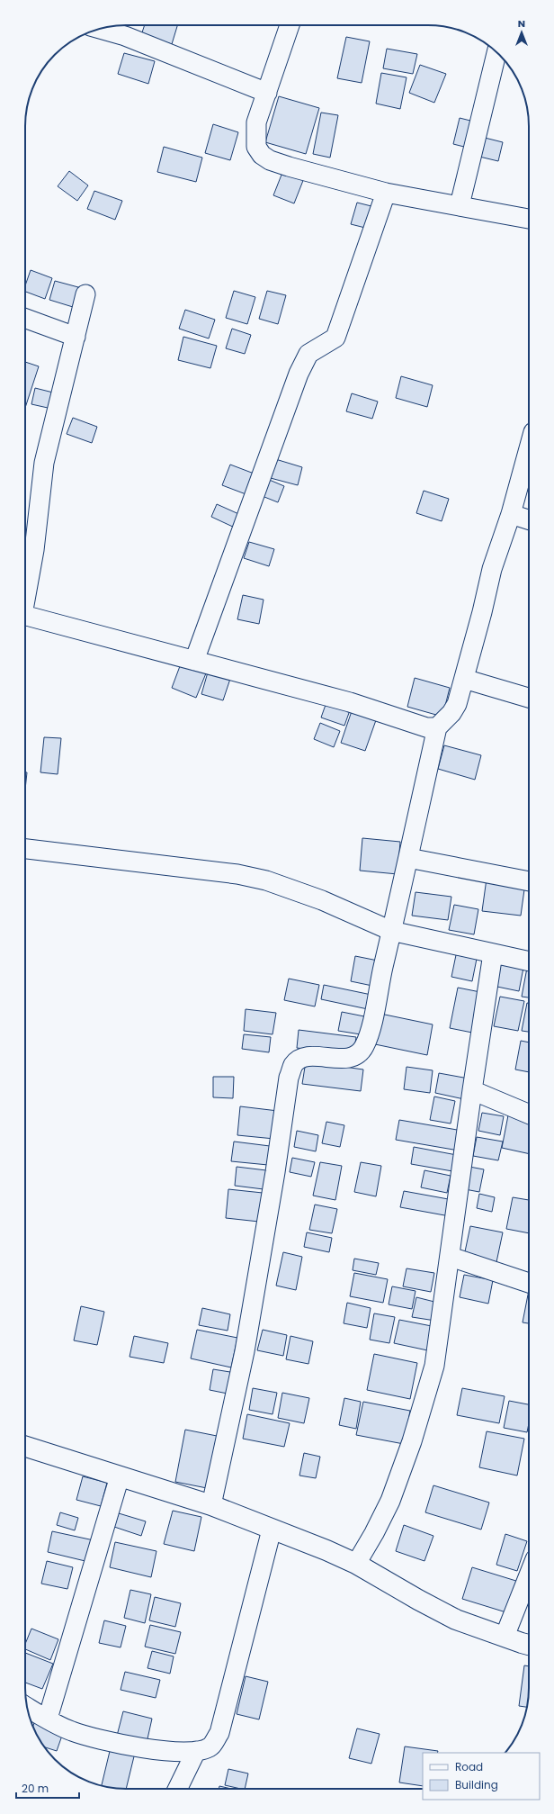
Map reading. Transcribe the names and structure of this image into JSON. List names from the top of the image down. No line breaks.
{"legend":["Road","Building"],"scale_bar":"20 m","north":"top"}
